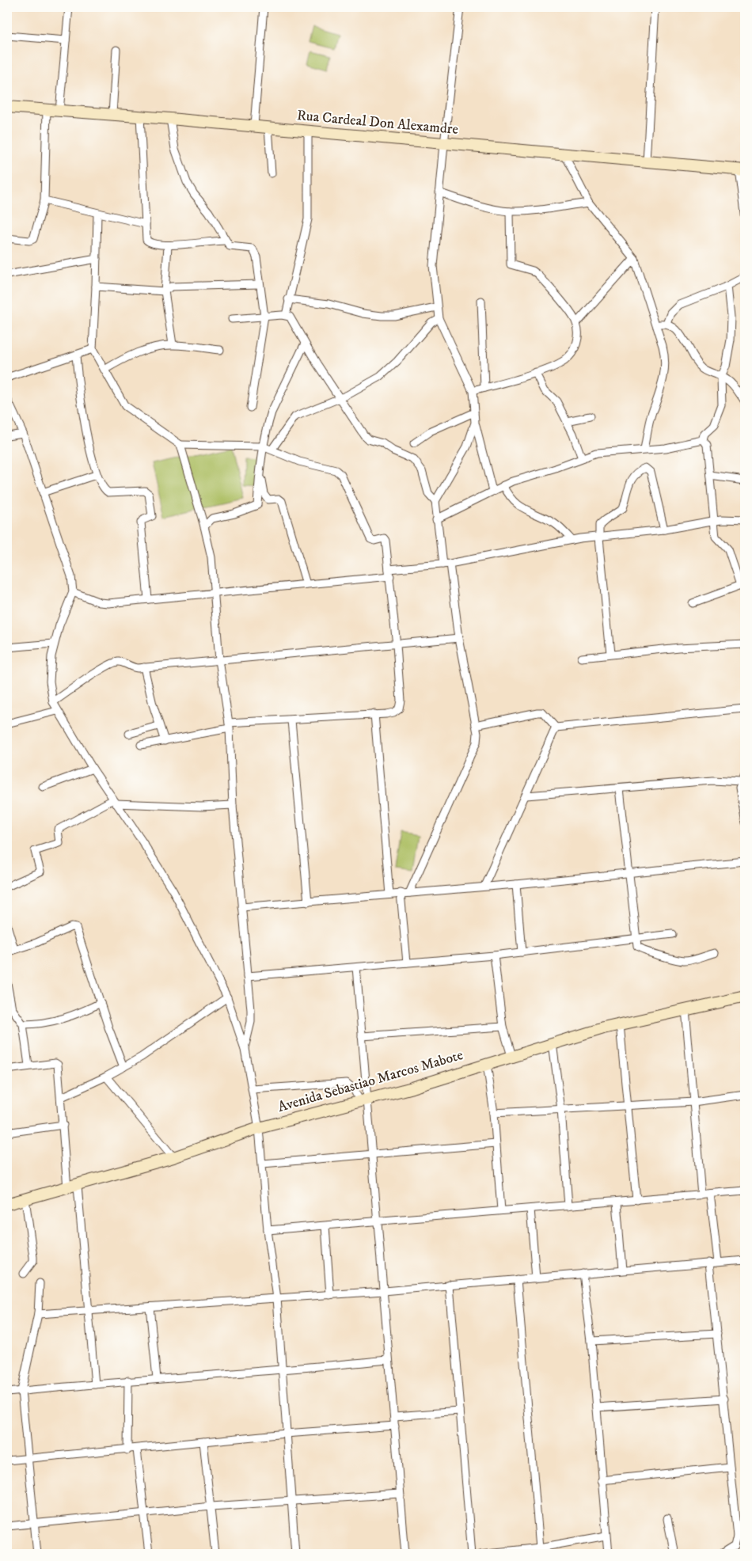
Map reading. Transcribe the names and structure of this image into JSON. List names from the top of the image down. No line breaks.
{"streets":{"main road":["Rua Cardeal Don Alexamdre","Avenida Sebastiao Marcos Mabote"]}}
